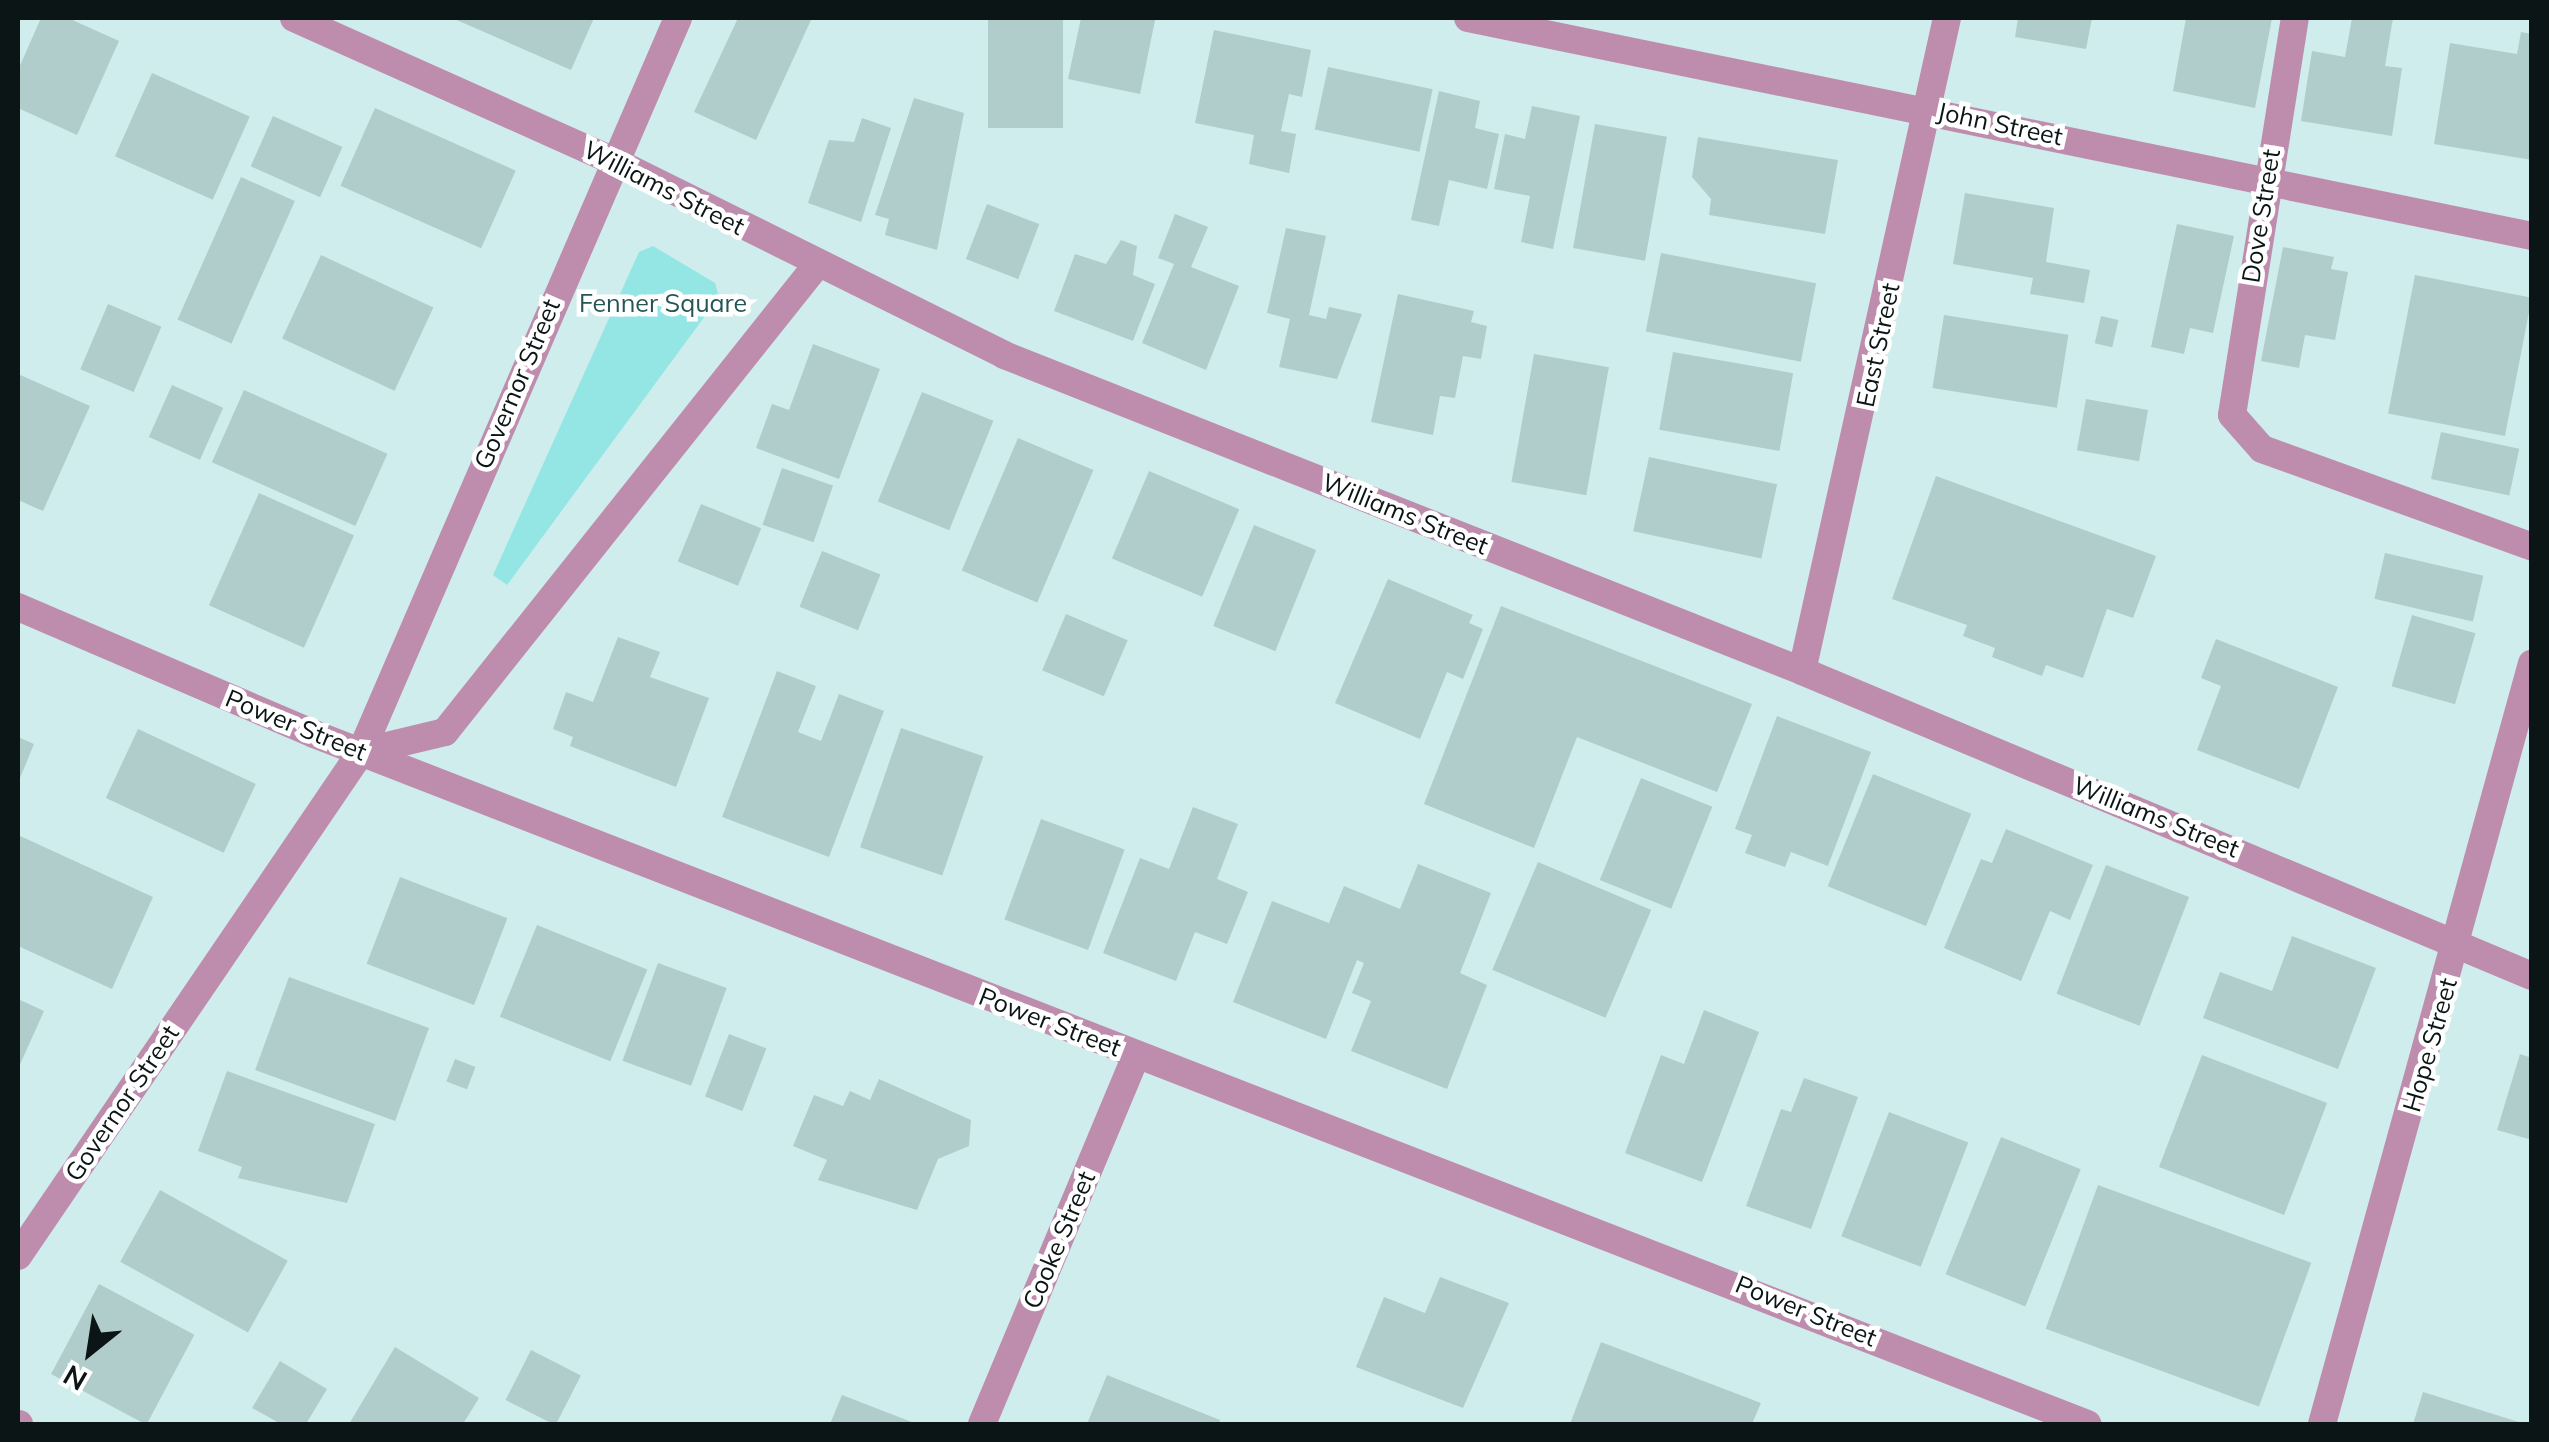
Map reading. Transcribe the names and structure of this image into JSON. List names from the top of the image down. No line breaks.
{"streets":{"street":["John Street","Williams Street","Dove Street","East Street","Governor Street","Power Street","Hope Street","Cooke Street"]},"crossings":[["John Street","Dove Street"],["John Street","East Street"],["Williams Street","East Street"],["Williams Street","Governor Street"],["Williams Street","Hope Street"],["Governor Street","Power Street"],["Power Street","Cooke Street"]],"parks":["Fenner Square"],"north":"bottom left"}
